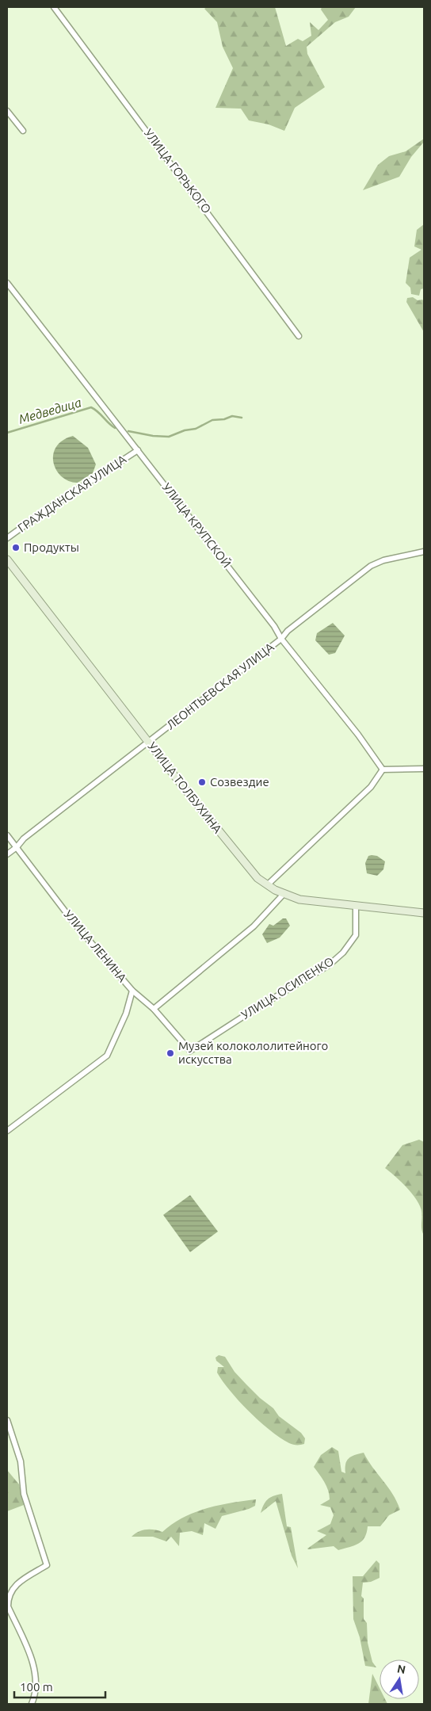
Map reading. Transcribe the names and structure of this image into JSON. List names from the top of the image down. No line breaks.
{"streets":{"main road":["УЛИЦА ТОЛБУХИНА"],"street":["УЛИЦА ГОРЬКОГО","ГРАЖДАНСКАЯ УЛИЦА","УЛИЦА КРУПСКОЙ","ЛЕОНТЬЕВСКАЯ УЛИЦА","УЛИЦА ЛЕНИНА","УЛИЦА ОСИПЕНКО"]},"crossings":[["ГРАЖДАНСКАЯ УЛИЦА","УЛИЦА КРУПСКОЙ"],["УЛИЦА КРУПСКОЙ","ЛЕОНТЬЕВСКАЯ УЛИЦА"],["ЛЕОНТЬЕВСКАЯ УЛИЦА","УЛИЦА ТОЛБУХИНА"],["ЛЕОНТЬЕВСКАЯ УЛИЦА","УЛИЦА ЛЕНИНА"],["УЛИЦА ТОЛБУХИНА","УЛИЦА ОСИПЕНКО"],["УЛИЦА ЛЕНИНА","УЛИЦА ОСИПЕНКО"]],"water":["Медведица"],"places":["Продукты","Созвездие","Музей колокололитейного искусства"],"scale_bar":"100 m","north":"top"}
